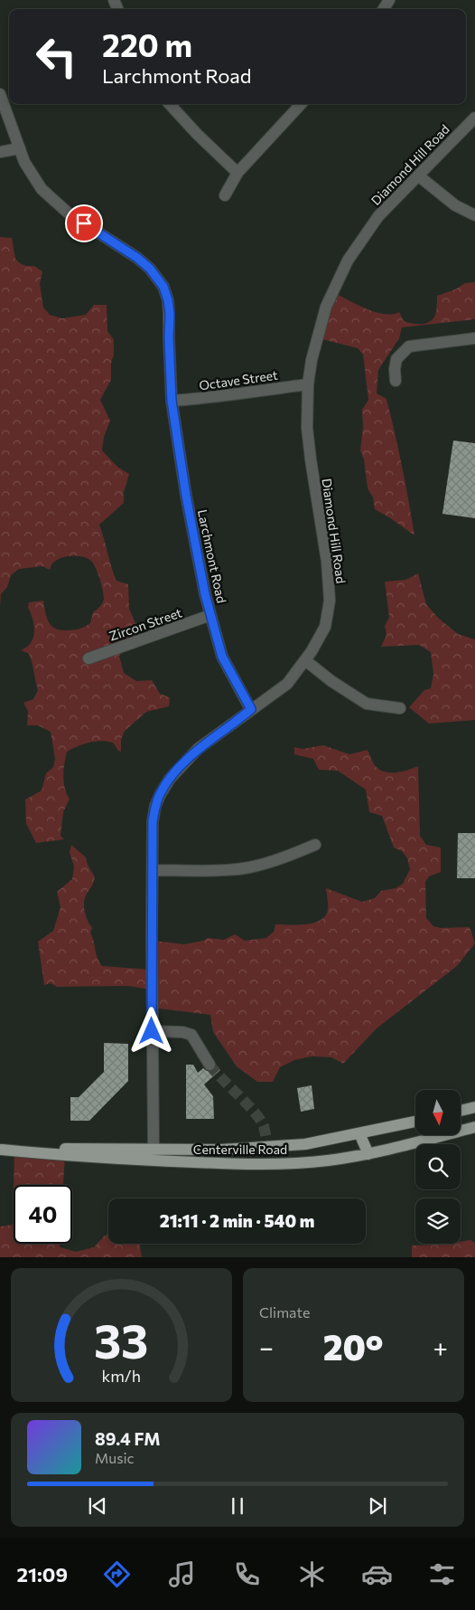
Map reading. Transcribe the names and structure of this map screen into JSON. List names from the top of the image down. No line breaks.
{"streets":{"main road":["Centerville Road"],"street":["Diamond Hill Road","Octave Street","Larchmont Road","Zircon Street"]},"crossings":[["Diamond Hill Road","Octave Street"],["Diamond Hill Road","Larchmont Road"],["Diamond Hill Road","Centerville Road"],["Octave Street","Larchmont Road"],["Larchmont Road","Zircon Street"]],"north":"bottom","page":{"turn":["220 m","Larchmont Road"],"limit":"40","trip":"21:11 · 2 min · 540 m","tile":"Climate","heat":["−","20°","+"],"song":["89.4 FM","Music"],"tabs":"21:09","gauge":["33","km/h"]}}
